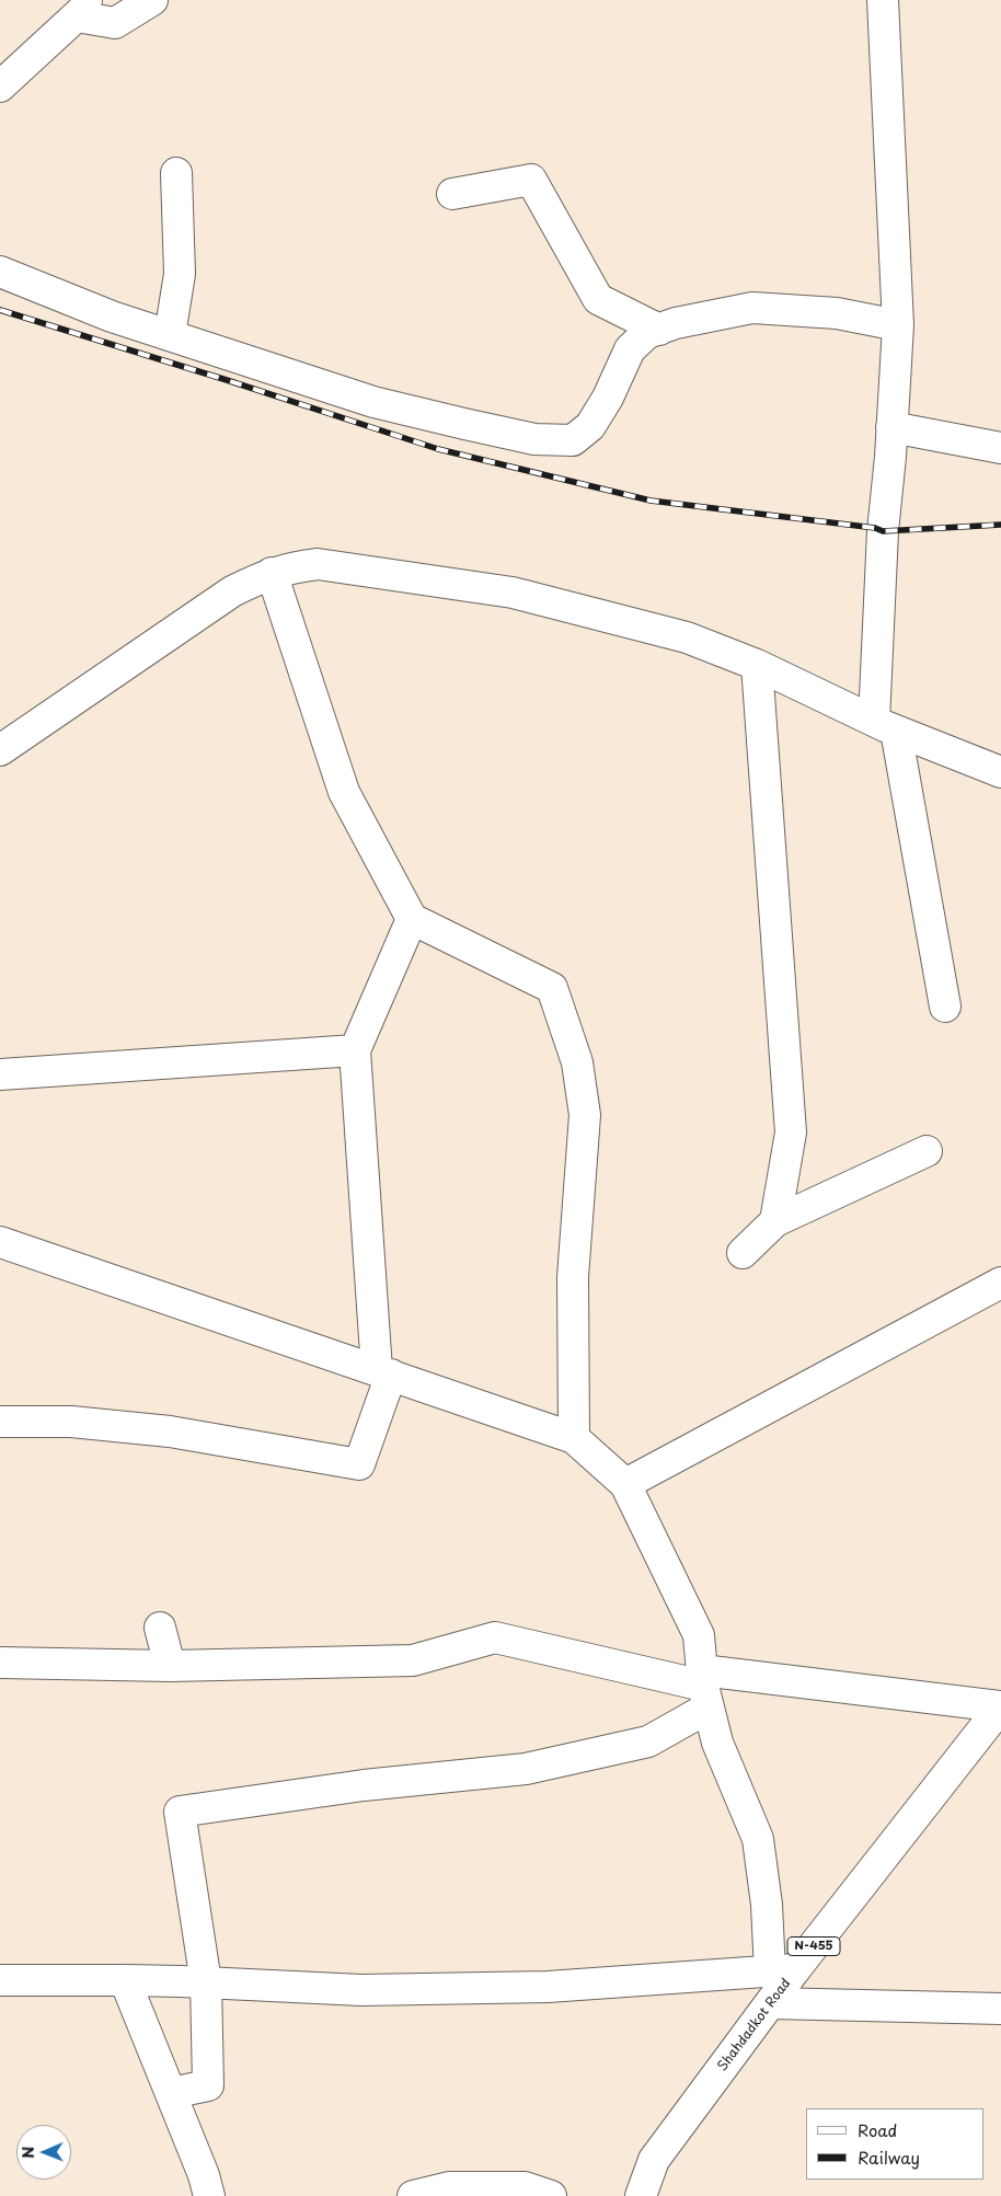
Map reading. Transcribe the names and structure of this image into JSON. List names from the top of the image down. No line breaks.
{"streets":{"main road":["N-455","Shahdadkot Road"]},"legend":["Road","Railway"],"north":"left"}
